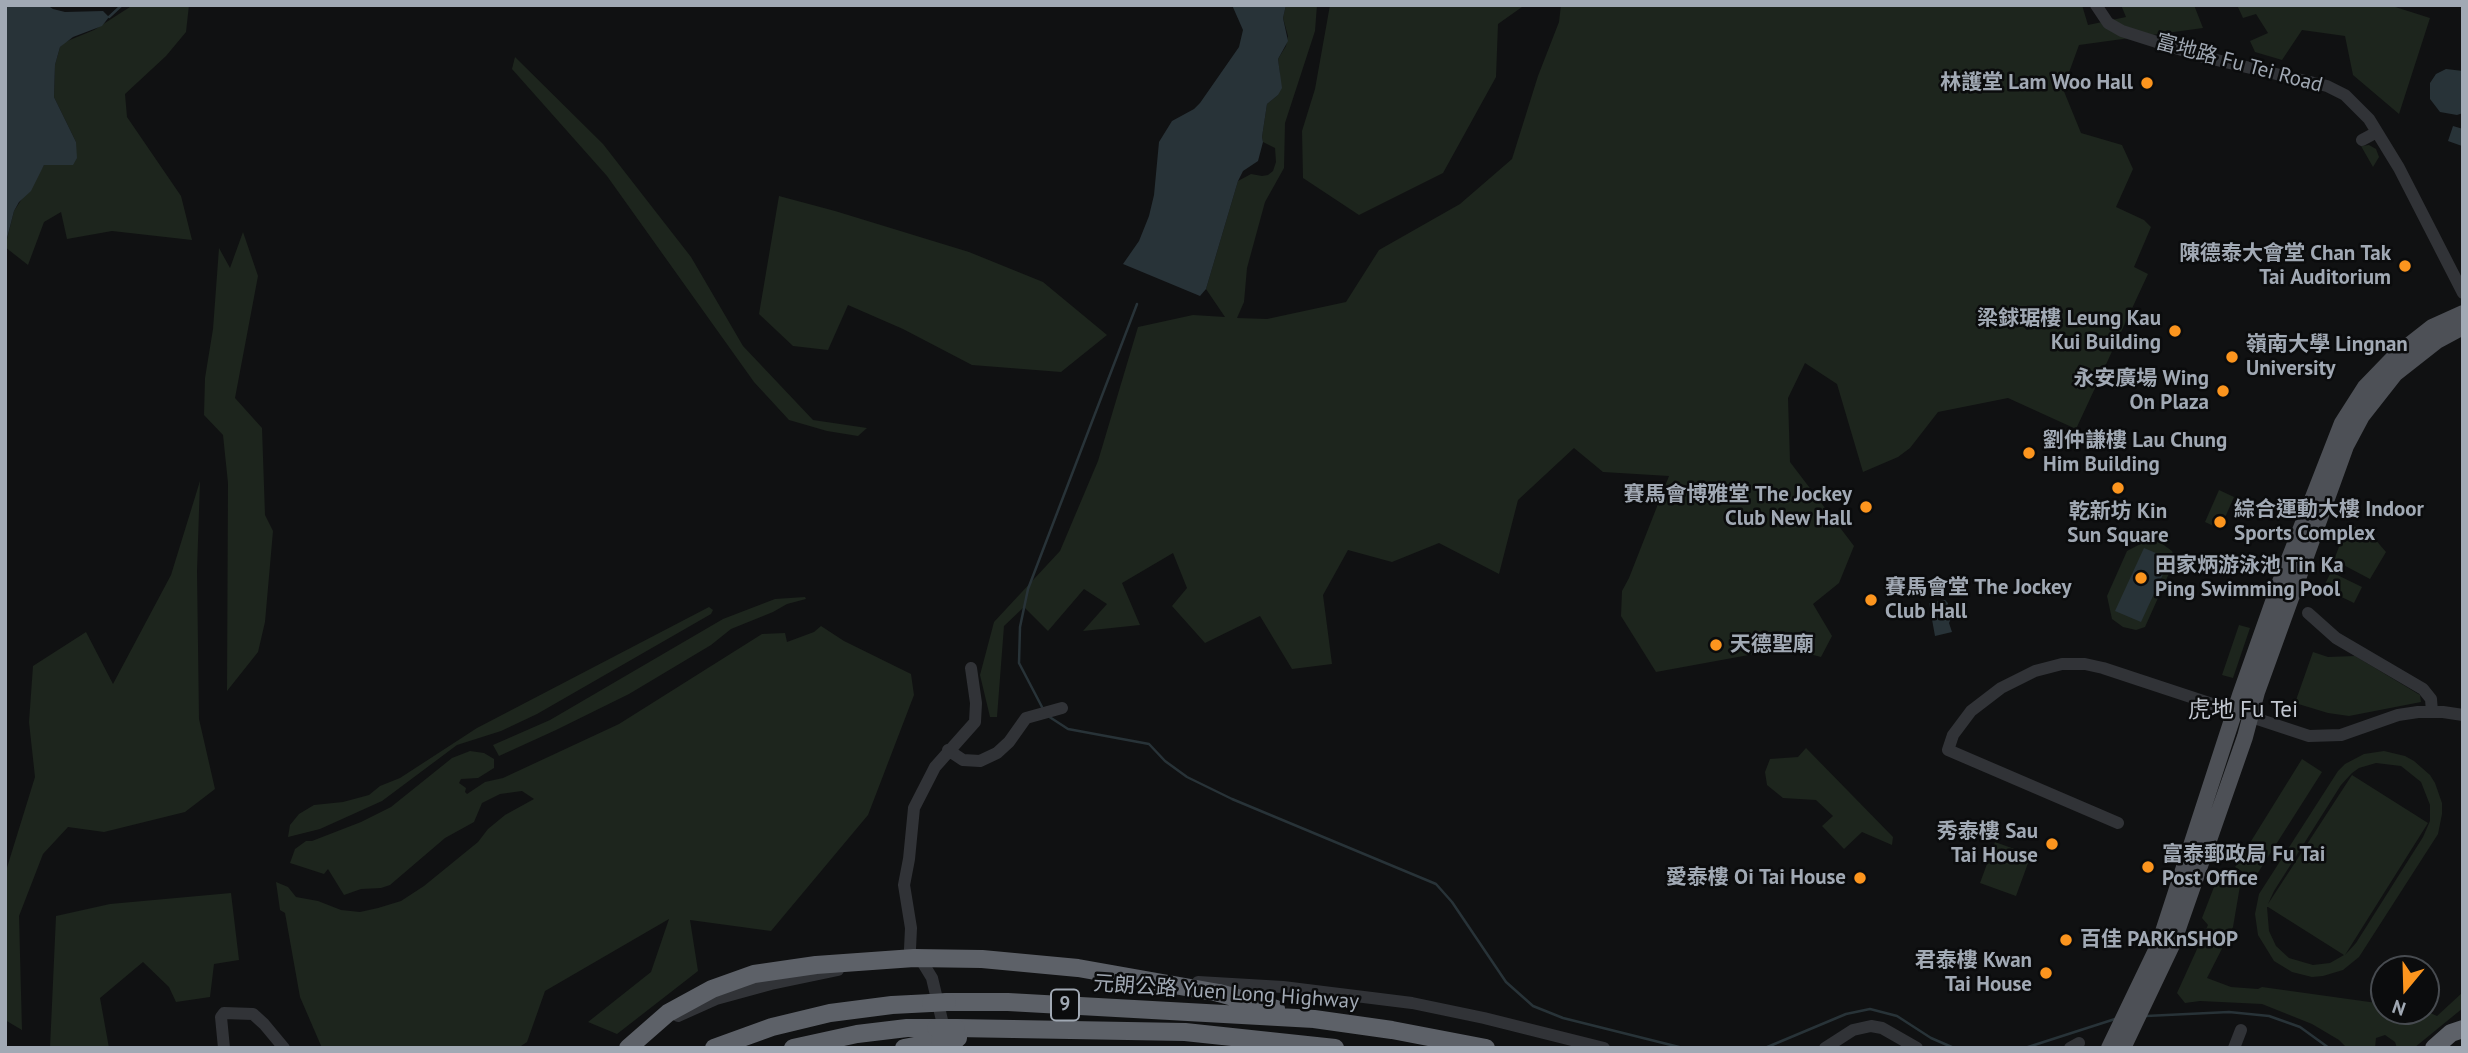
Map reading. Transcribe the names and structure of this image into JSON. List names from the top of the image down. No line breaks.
{"streets":{"highway":["元朗公路 Yuen Long Highway","9"],"street":["富地路 Fu Tei Road"]},"districts":["虎地 Fu Tei"],"places":["林護堂 Lam Woo Hall","陳德泰大會堂 Chan Tak Tai Auditorium","梁銶琚樓 Leung Kau Kui Building","嶺南大學 Lingnan University","永安廣場 Wing On Plaza","劉仲謙樓 Lau Chung Him Building","乾新坊 Kin Sun Square","賽馬會博雅堂 The Jockey Club New Hall","綜合運動大樓 Indoor Sports Complex","田家炳游泳池 Tin Ka Ping Swimming Pool","賽馬會堂 The Jockey Club Hall","天德聖廟","秀泰樓 Sau Tai House","富泰郵政局 Fu Tai Post Office","愛泰樓 Oi Tai House","百佳 PARKnSHOP","君泰樓 Kwan Tai House"],"north":"bottom"}
